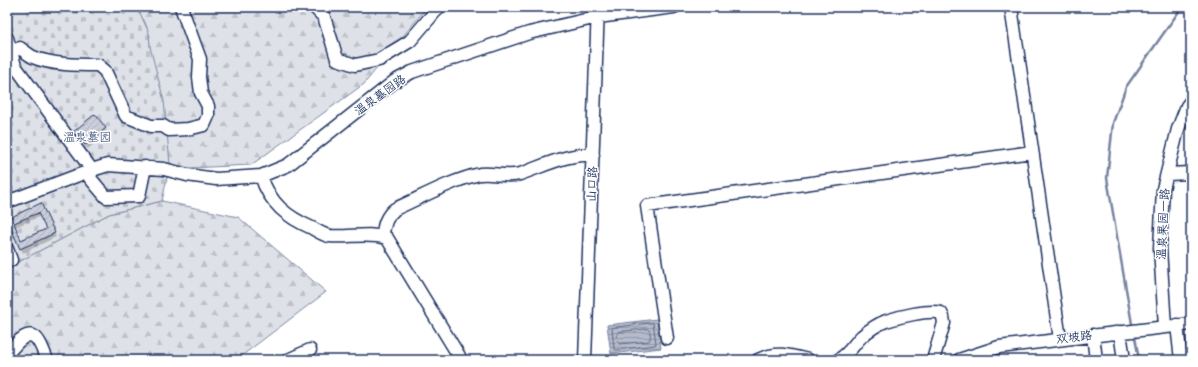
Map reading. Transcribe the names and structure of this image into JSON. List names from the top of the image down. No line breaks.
{"streets":{"street":["温泉墓园路","山口路","温泉果园一路","双坡路"]},"crossings":[["温泉墓园路","山口路"],["温泉果园一路","双坡路"]],"parks":["温泉墓园"]}
